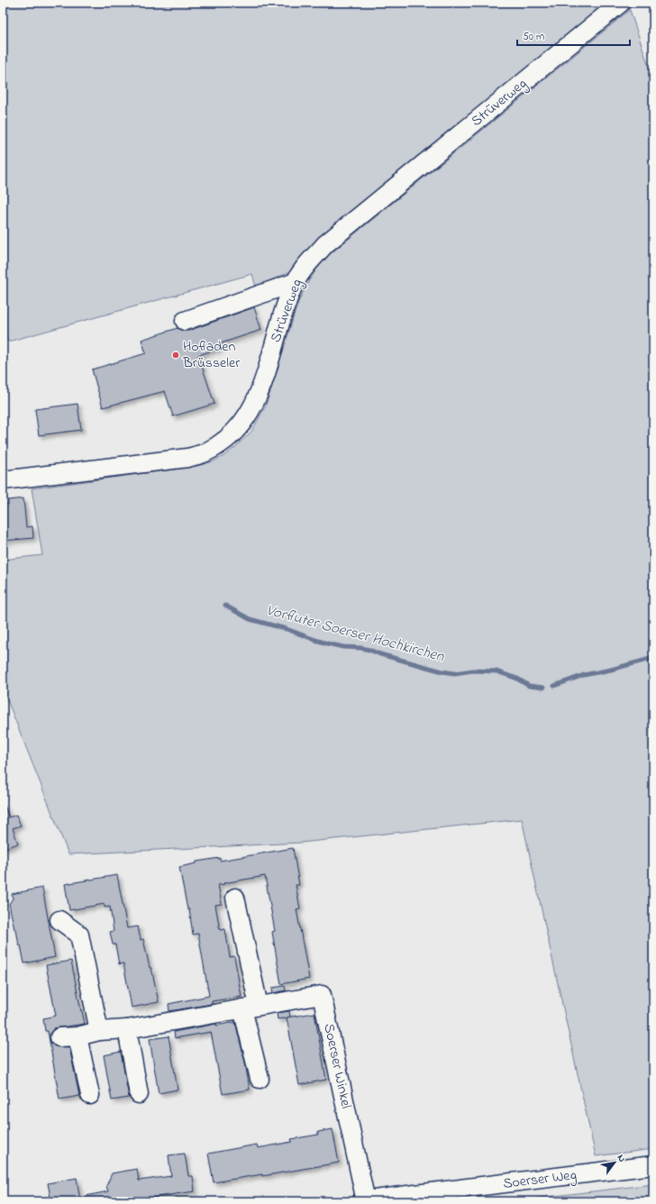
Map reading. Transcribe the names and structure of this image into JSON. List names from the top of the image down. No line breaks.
{"streets":{"street":["Strüverweg","Soerser Winkel","Soerser Weg"]},"crossings":[["Soerser Winkel","Soerser Weg"]],"water":["Vorfluter Soerser Hochkirchen"],"places":["Hofladen Brüsseler"],"scale_bar":"50 m","north":"top right"}
